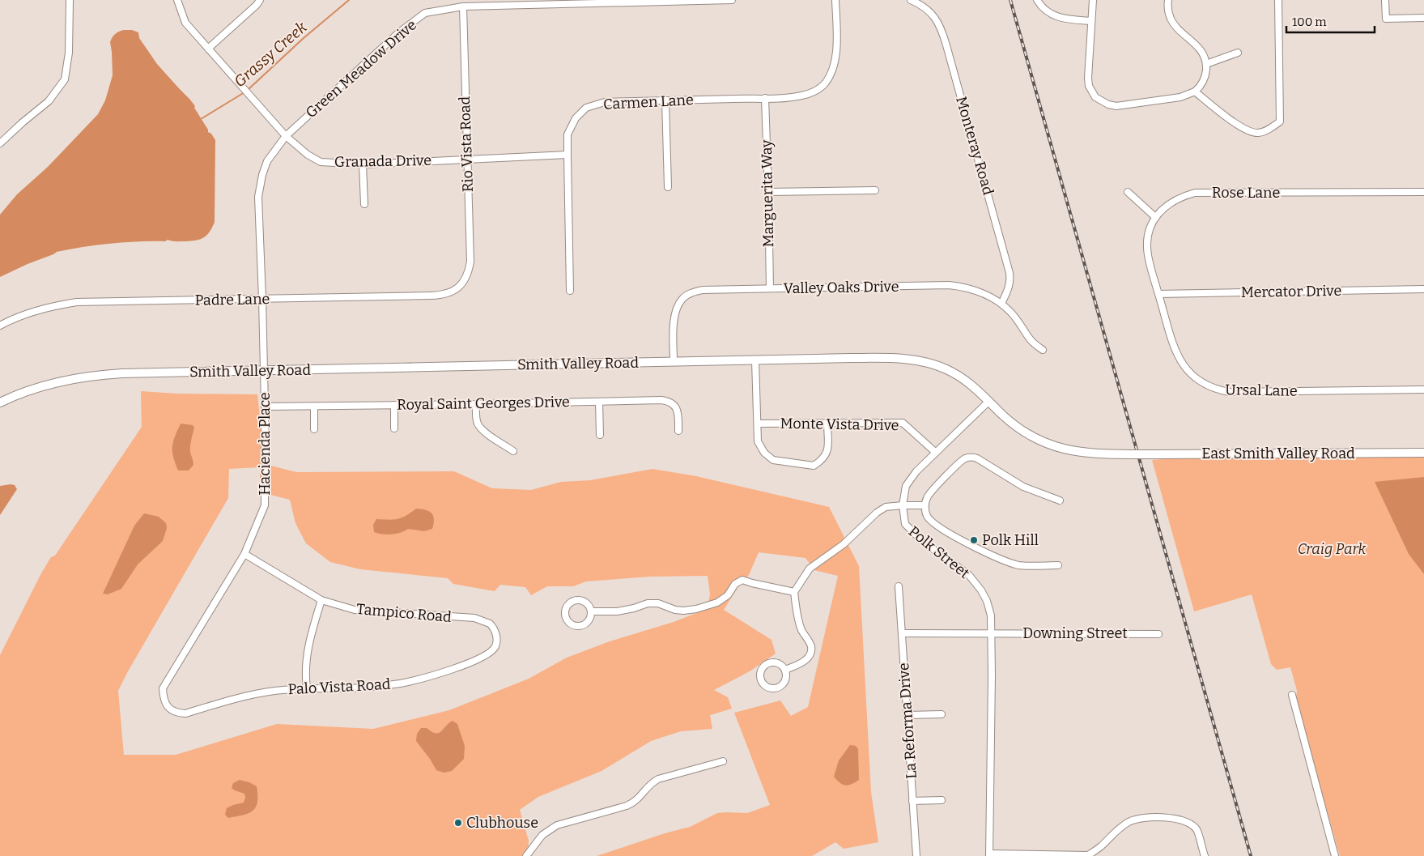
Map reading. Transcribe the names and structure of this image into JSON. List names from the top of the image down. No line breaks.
{"streets":{"main road":["Smith Valley Road","East Smith Valley Road"],"street":["Green Meadow Drive","Carmen Lane","Rio Vista Road","Monteray Road","Granada Drive","Rose Lane","Marguerita Way","Valley Oaks Drive","Mercator Drive","Padre Lane","Ursal Lane","Royal Saint Georges Drive","Monte Vista Drive","Hacienda Place","Polk Street","Tampico Road","Downing Street","Palo Vista Road","La Reforma Drive"]},"crossings":[["Green Meadow Drive","Rio Vista Road"],["Green Meadow Drive","Granada Drive"],["Green Meadow Drive","Hacienda Place"],["Carmen Lane","Granada Drive"],["Carmen Lane","Marguerita Way"],["Rio Vista Road","Granada Drive"],["Rio Vista Road","Padre Lane"],["Monteray Road","Valley Oaks Drive"],["Granada Drive","Hacienda Place"],["Rose Lane","Mercator Drive"],["Rose Lane","Ursal Lane"],["Marguerita Way","Valley Oaks Drive"],["Valley Oaks Drive","Smith Valley Road"],["Mercator Drive","Ursal Lane"],["Padre Lane","Hacienda Place"],["Smith Valley Road","Hacienda Place"],["Smith Valley Road","East Smith Valley Road"],["Smith Valley Road","Polk Street"],["Royal Saint Georges Drive","Hacienda Place"],["Monte Vista Drive","Polk Street"],["Hacienda Place","Tampico Road"],["Hacienda Place","Palo Vista Road"],["Polk Street","Downing Street"],["Tampico Road","Palo Vista Road"],["Downing Street","La Reforma Drive"]],"water":["Grassy Creek"],"parks":["Craig Park"],"places":["Polk Hill","Clubhouse"],"scale_bar":"100 m"}
